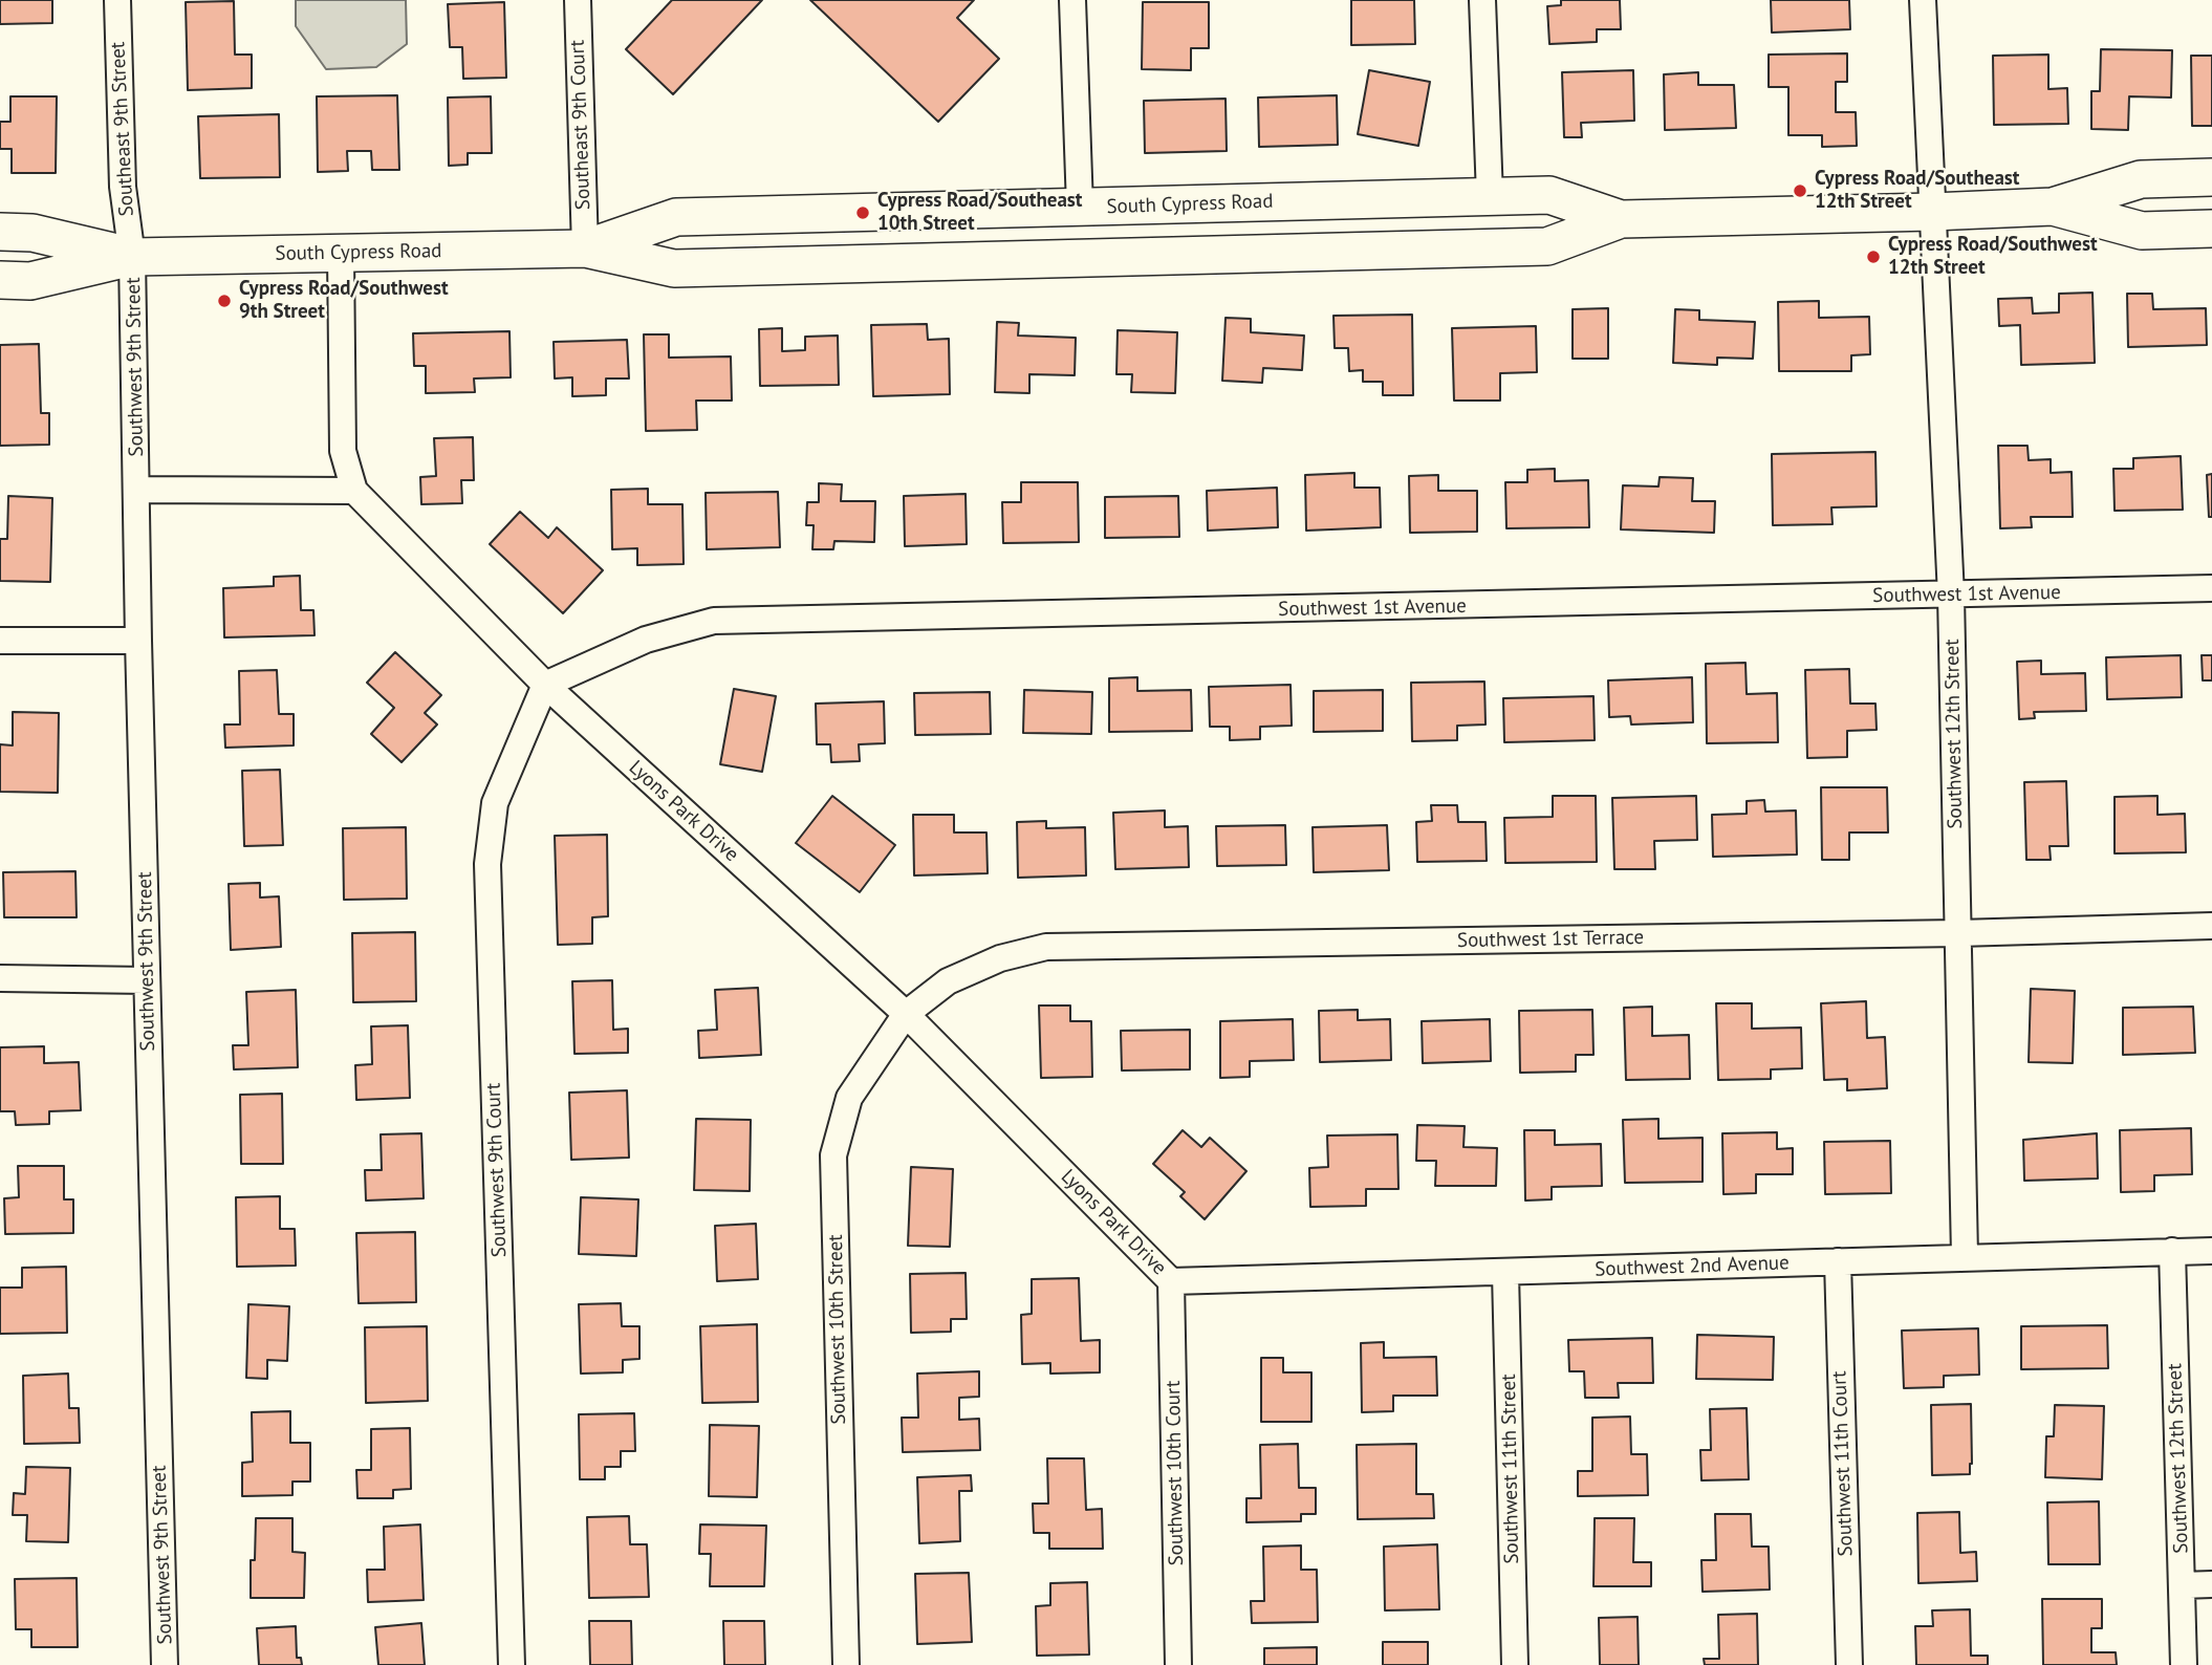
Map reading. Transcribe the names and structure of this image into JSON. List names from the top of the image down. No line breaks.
{"streets":{"street":["Southeast 9th Court","Southeast 9th Street","South Cypress Road","Southwest 9th Street","Southwest 1st Avenue","Southwest 12th Street","Lyons Park Drive","Southwest 1st Terrace","Southwest 9th Court","Southwest 2nd Avenue","Southwest 10th Street","Southwest 11th Court","Southwest 11th Street","Southwest 10th Court"]},"crossings":[["Southeast 9th Court","South Cypress Road"],["Southeast 9th Street","South Cypress Road"],["Southeast 9th Street","Southwest 9th Street"],["South Cypress Road","Southwest 9th Street"],["South Cypress Road","Southwest 12th Street"],["Southwest 1st Avenue","Southwest 12th Street"],["Southwest 1st Avenue","Lyons Park Drive"],["Southwest 1st Avenue","Southwest 9th Court"],["Southwest 12th Street","Southwest 1st Terrace"],["Southwest 12th Street","Southwest 2nd Avenue"],["Lyons Park Drive","Southwest 1st Terrace"],["Lyons Park Drive","Southwest 9th Court"],["Lyons Park Drive","Southwest 2nd Avenue"],["Lyons Park Drive","Southwest 10th Street"],["Lyons Park Drive","Southwest 10th Court"],["Southwest 1st Terrace","Southwest 10th Street"],["Southwest 2nd Avenue","Southwest 11th Court"],["Southwest 2nd Avenue","Southwest 11th Street"],["Southwest 2nd Avenue","Southwest 10th Court"]],"places":["Cypress Road/Southeast 12th Street","Cypress Road/Southeast 10th Street","Cypress Road/Southwest 12th Street","Cypress Road/Southwest 9th Street"]}
